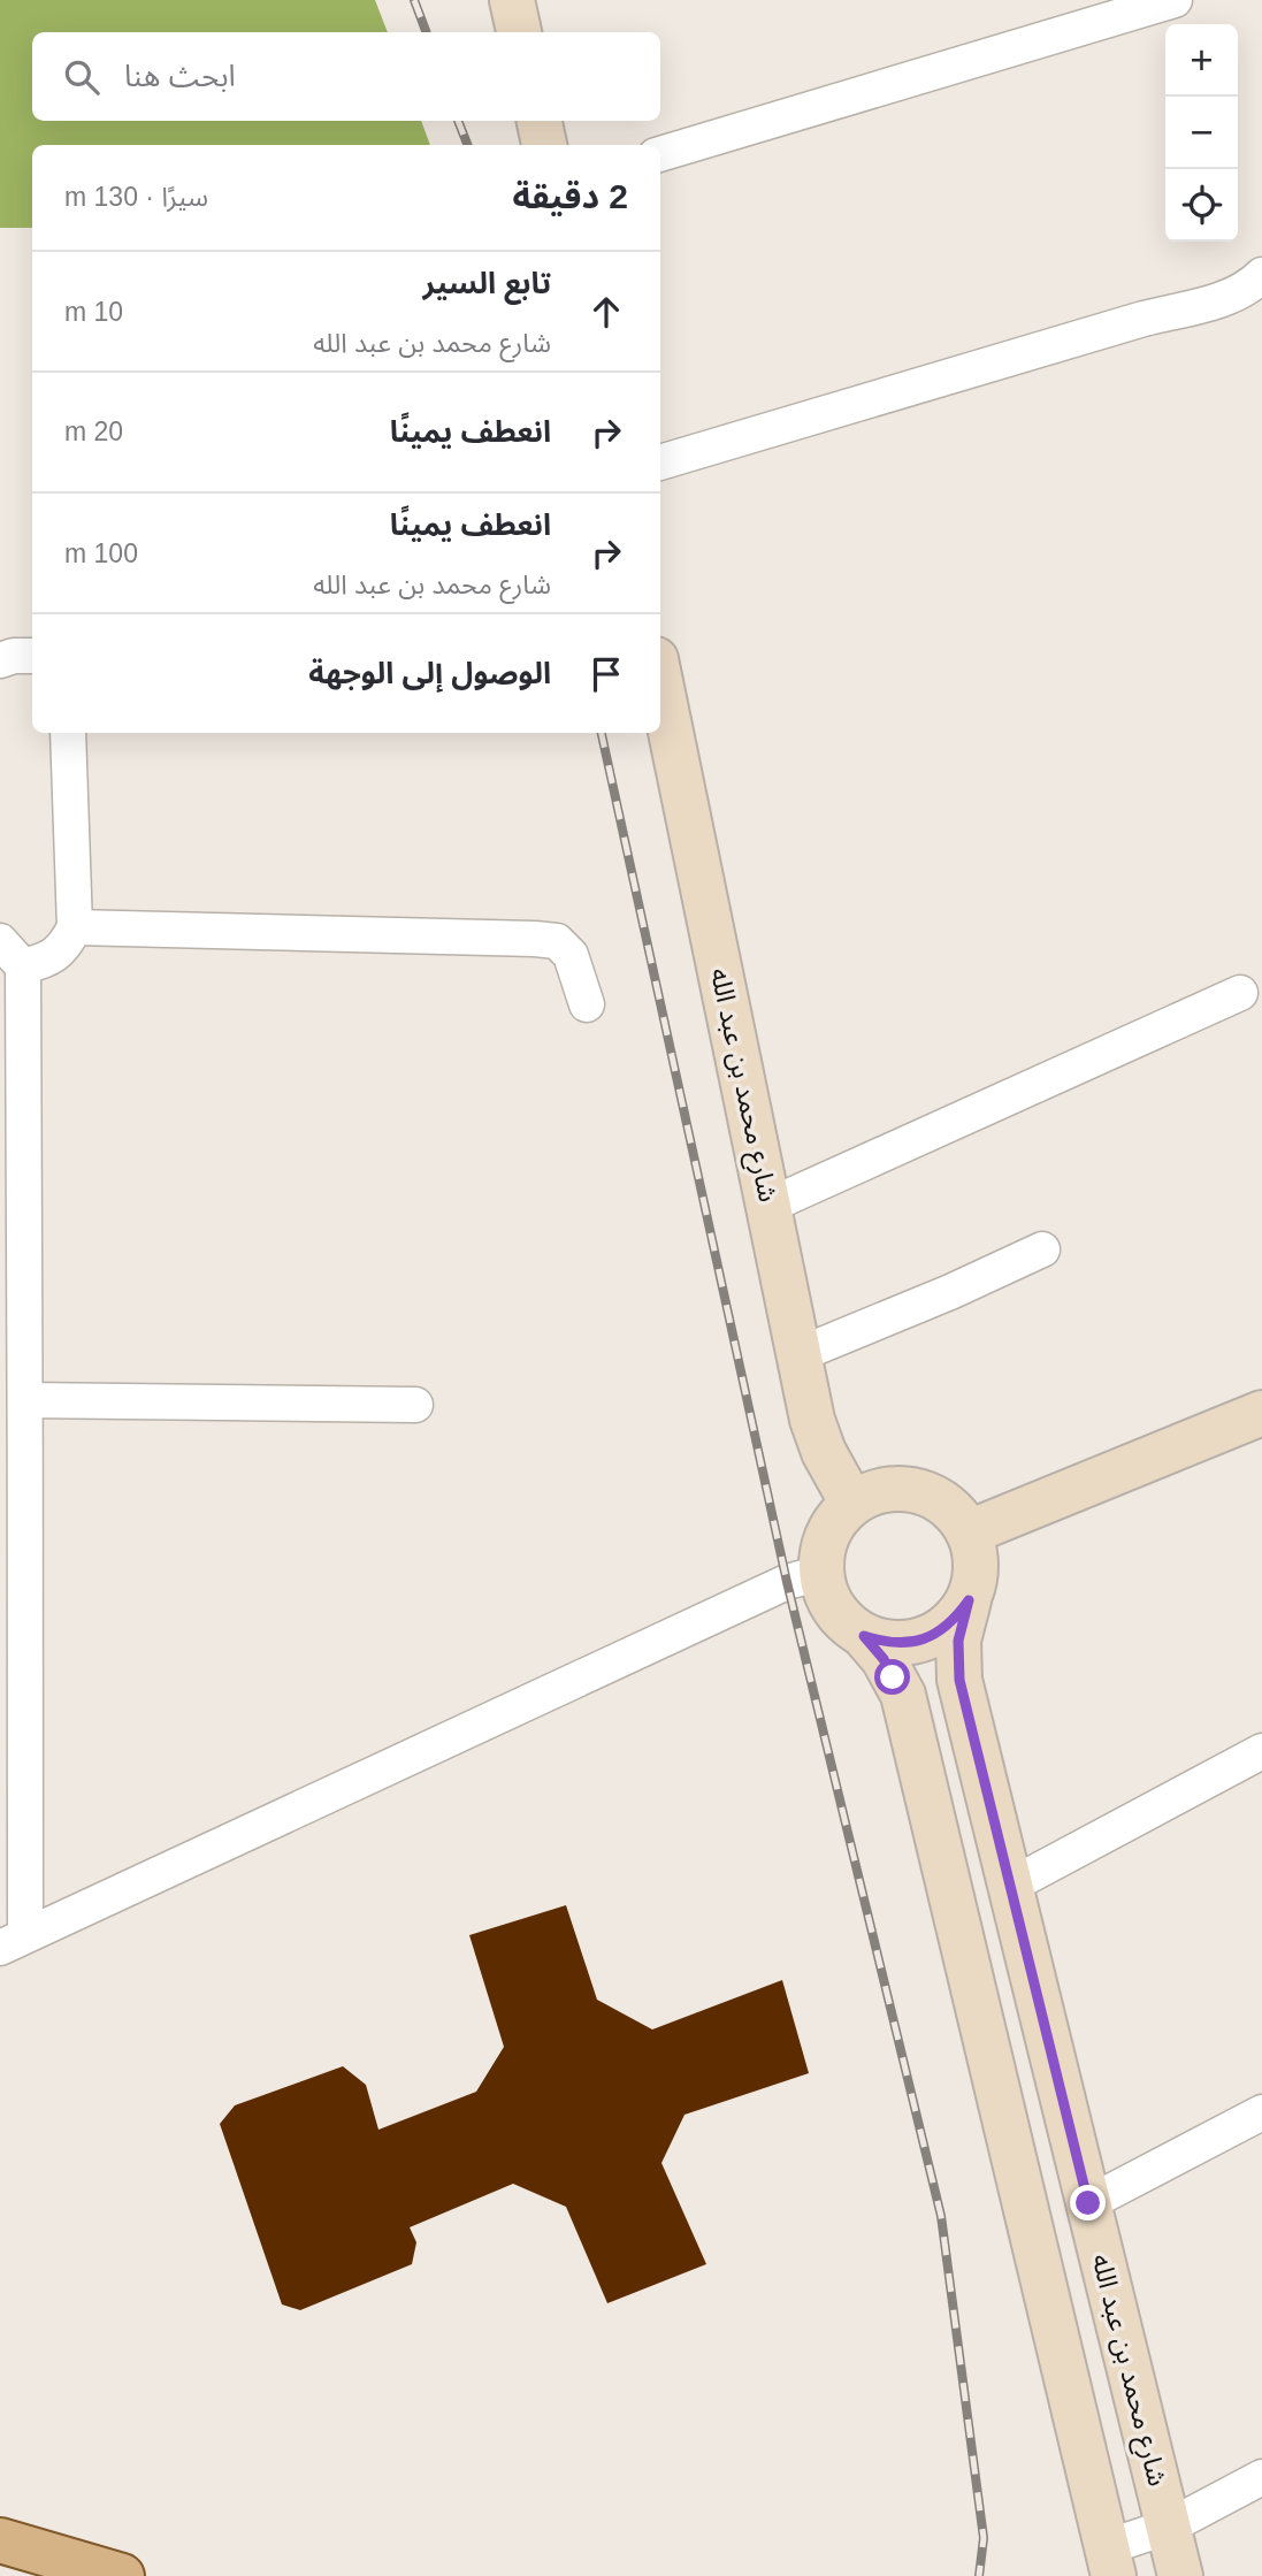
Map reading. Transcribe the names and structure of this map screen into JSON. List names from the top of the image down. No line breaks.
{"streets":{"street":["شارع محمد بن عبد الله"]},"page":{"map_buttons":["+","−"],"search":"ابحث هنا","heading":["2 دقيقة","سيرًا · 130 m"],"list":[["تابع السير","شارع محمد بن عبد الله","10 m"],["انعطف يمينًا","20 m"],["انعطف يمينًا","شارع محمد بن عبد الله","100 m"],"الوصول إلى الوجهة"]}}
